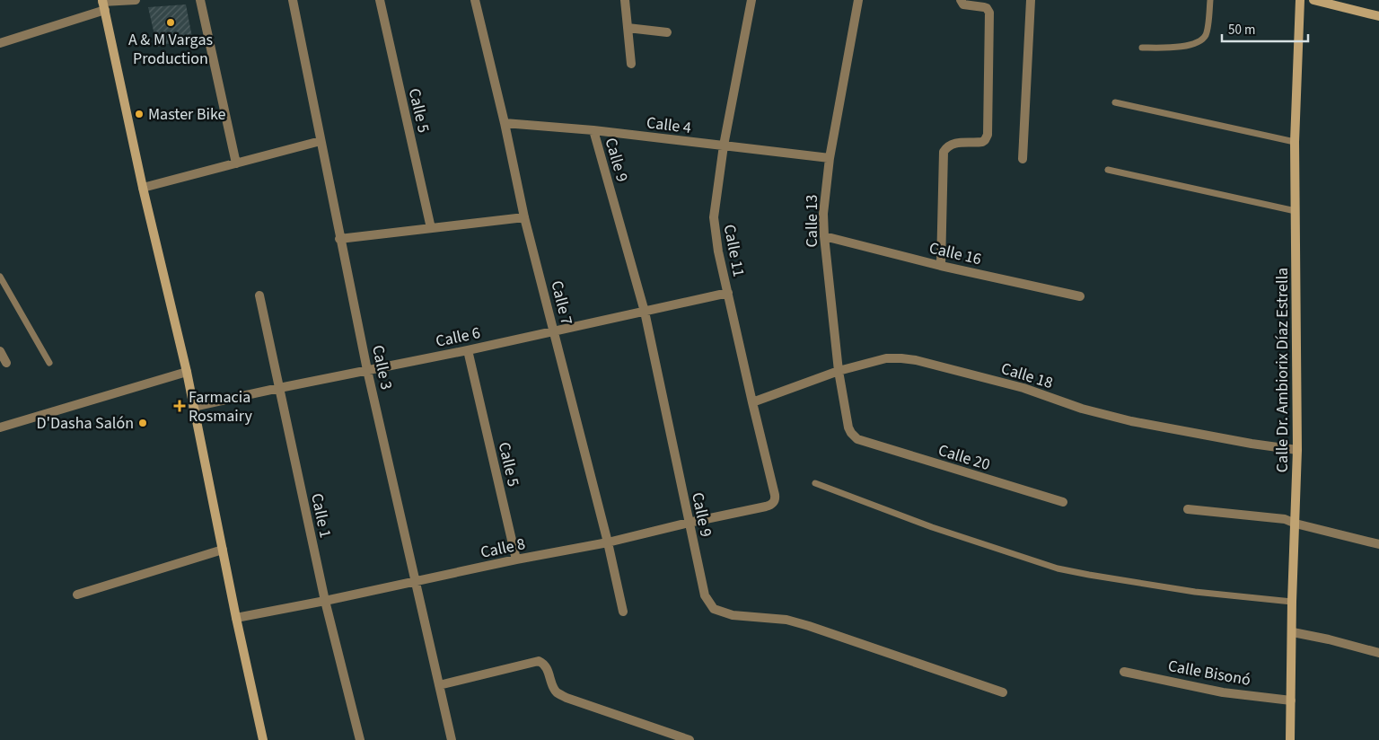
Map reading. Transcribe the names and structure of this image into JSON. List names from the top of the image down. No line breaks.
{"streets":{"main road":["Calle Dr. Ambiorix Díaz Estrella"],"street":["Calle 5","Calle 4","Calle 9","Calle 13","Calle 11","Calle 16","Calle 7","Calle 6","Calle 3","Calle 18","Calle 20","Calle 1","Calle 8","Calle Bisonó"]},"crossings":[["Calle 5","Calle 6"],["Calle 5","Calle 8"],["Calle 4","Calle 9"],["Calle 4","Calle 13"],["Calle 4","Calle 11"],["Calle 4","Calle 7"],["Calle 9","Calle 6"],["Calle 9","Calle 8"],["Calle 13","Calle 16"],["Calle 13","Calle 18"],["Calle 13","Calle 20"],["Calle 11","Calle 6"],["Calle 11","Calle 18"],["Calle 11","Calle 8"],["Calle 7","Calle 6"],["Calle 7","Calle 8"],["Calle 6","Calle 3"],["Calle 6","Calle 1"],["Calle 3","Calle 8"],["Calle Dr. Ambiorix Díaz Estrella","Calle 18"],["Calle Dr. Ambiorix Díaz Estrella","Calle Bisonó"],["Calle 1","Calle 8"]],"places":{"other":["A & M Vargas Production","Master Bike","D'Dasha Salón"],"health":["Farmacia Rosmairy"]},"scale_bar":"50 m"}
